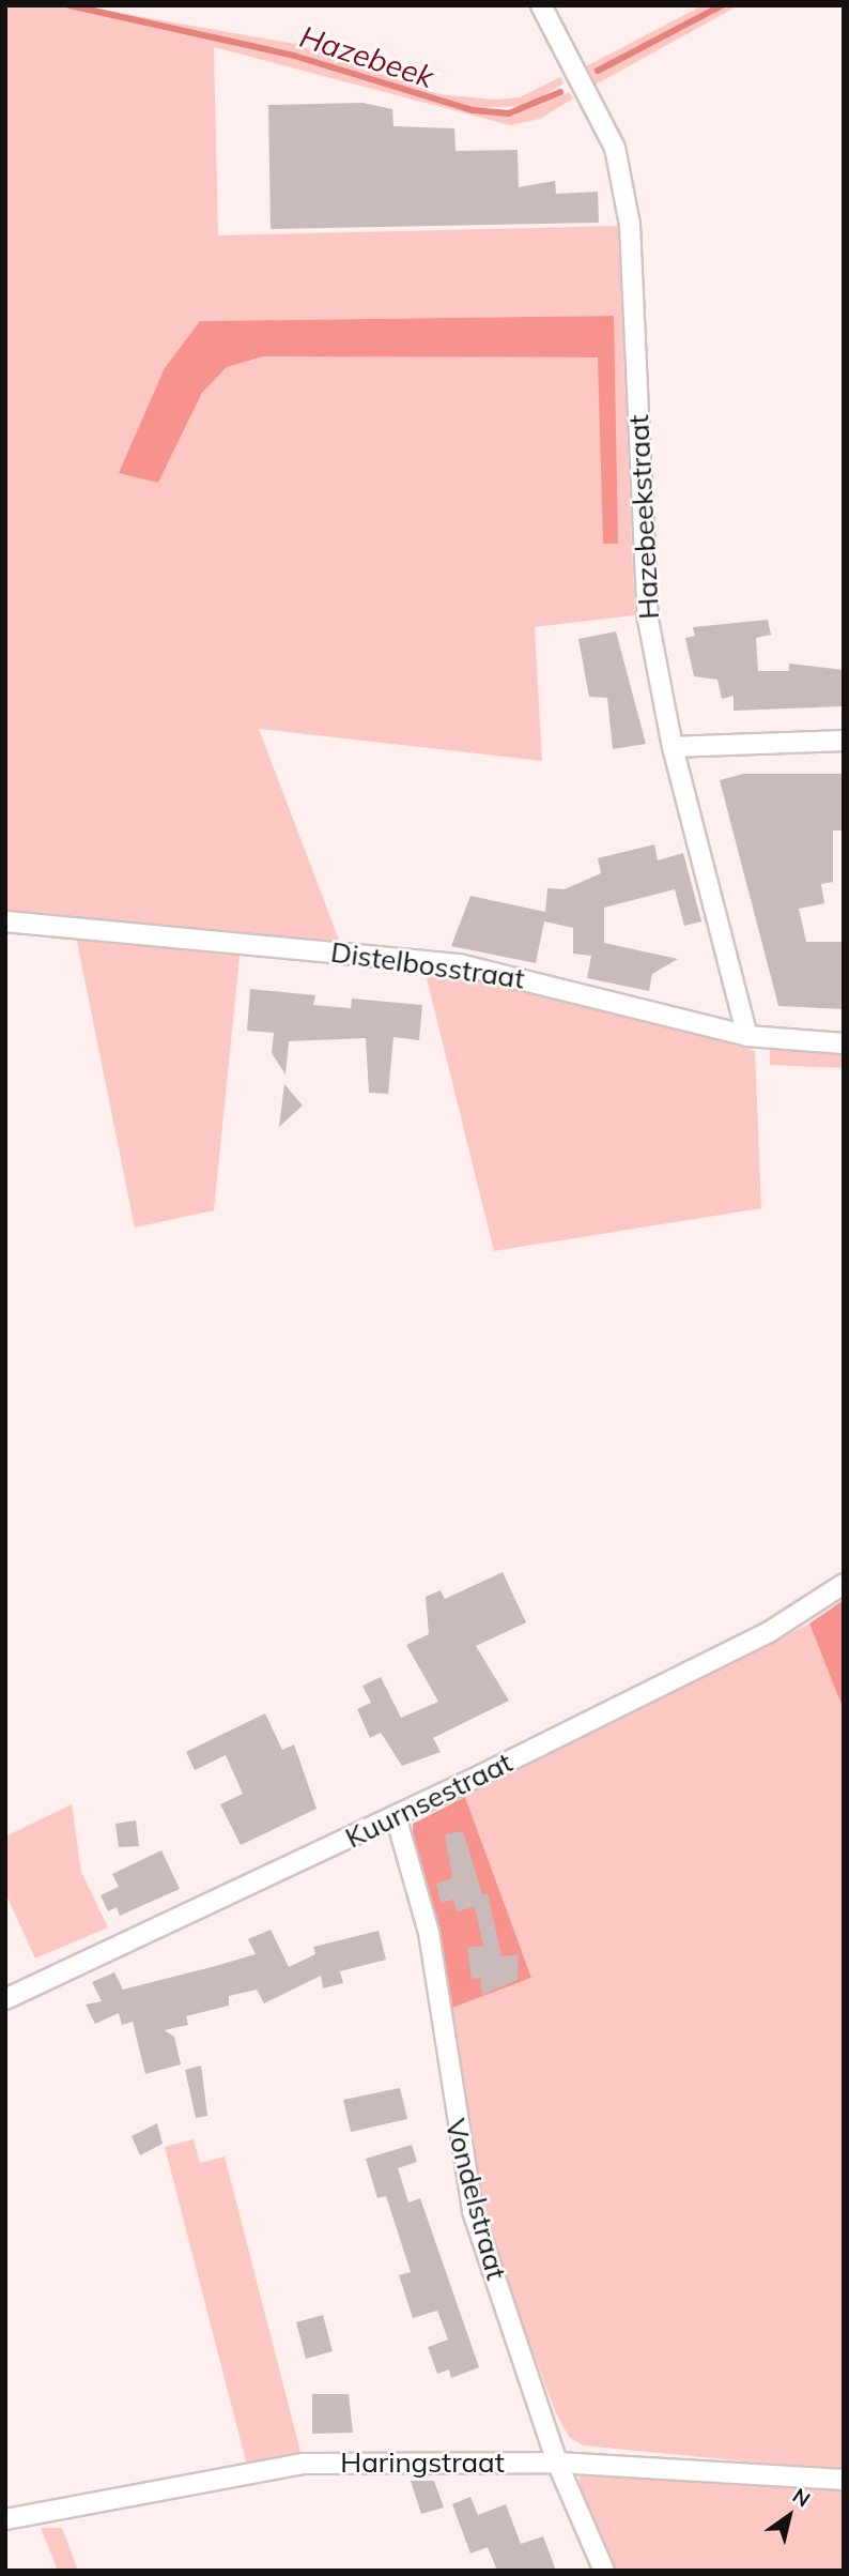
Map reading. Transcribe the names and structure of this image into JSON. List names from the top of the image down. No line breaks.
{"streets":{"street":["Hazebeekstraat","Distelbosstraat","Kuurnsestraat","Vondelstraat","Haringstraat"]},"crossings":[["Hazebeekstraat","Distelbosstraat"],["Kuurnsestraat","Vondelstraat"],["Vondelstraat","Haringstraat"]],"water":["Hazebeek"],"north":"top right"}
